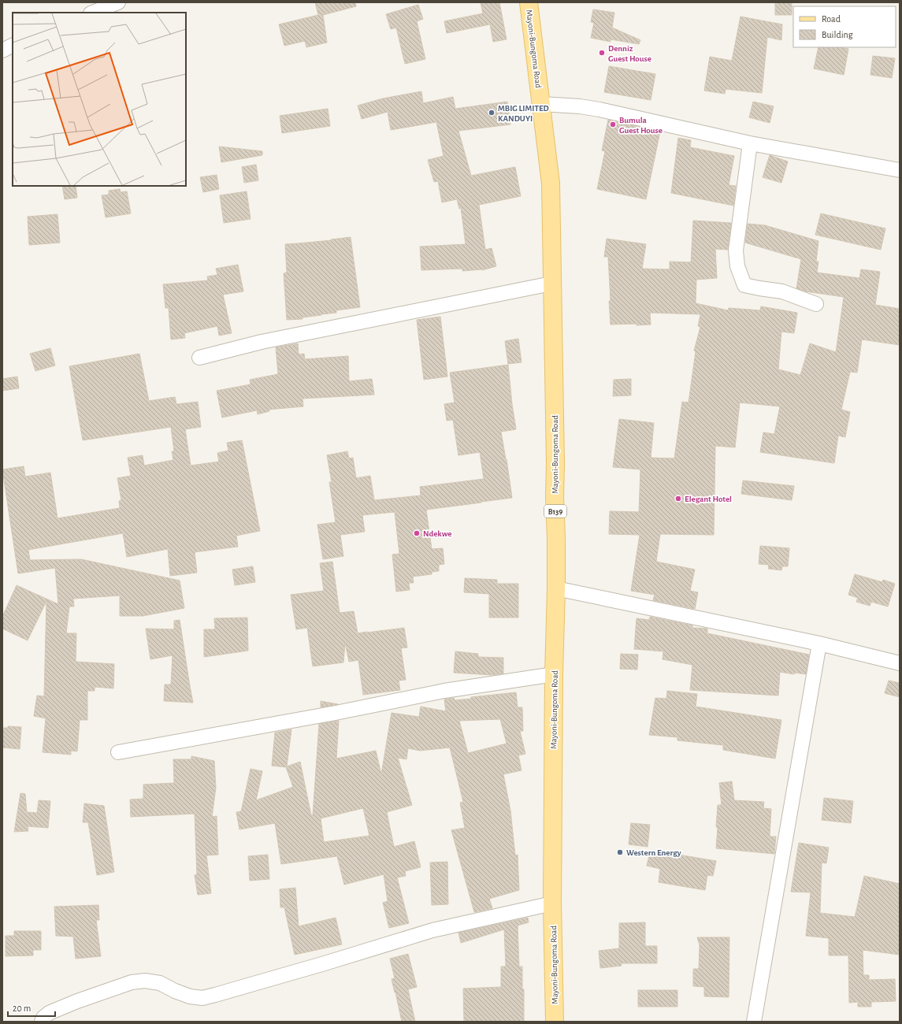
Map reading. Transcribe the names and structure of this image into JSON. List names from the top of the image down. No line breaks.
{"streets":{"main road":["Mayoni-Bungoma Road","B139"]},"places":["Denniz Guest House","MBIG LIMITED KANDUYI","Bumula Guest House","Elegant Hotel","Ndekwe","Western Energy"],"legend":["Road","Building"],"scale_bar":"20 m"}
